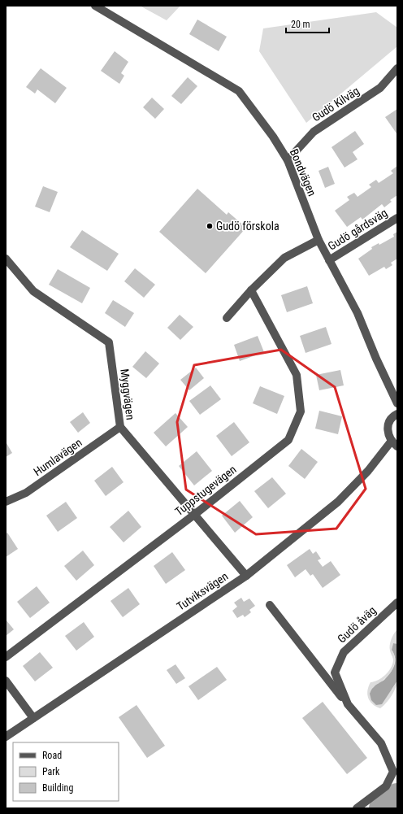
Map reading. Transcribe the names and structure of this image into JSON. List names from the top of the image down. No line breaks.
{"streets":{"street":["Gudö Kilväg","Bondvägen","Gudö gårdsväg","Myggvägen","Humlavägen","Tuppstugevägen","Tutviksvägen","Gudö åväg"]},"crossings":[["Gudö Kilväg","Bondvägen"],["Bondvägen","Gudö gårdsväg"],["Myggvägen","Humlavägen"],["Myggvägen","Tuppstugevägen"],["Myggvägen","Tutviksvägen"]],"places":["Gudö förskola"],"legend":["Road","Park","Building"],"scale_bar":"20 m"}
